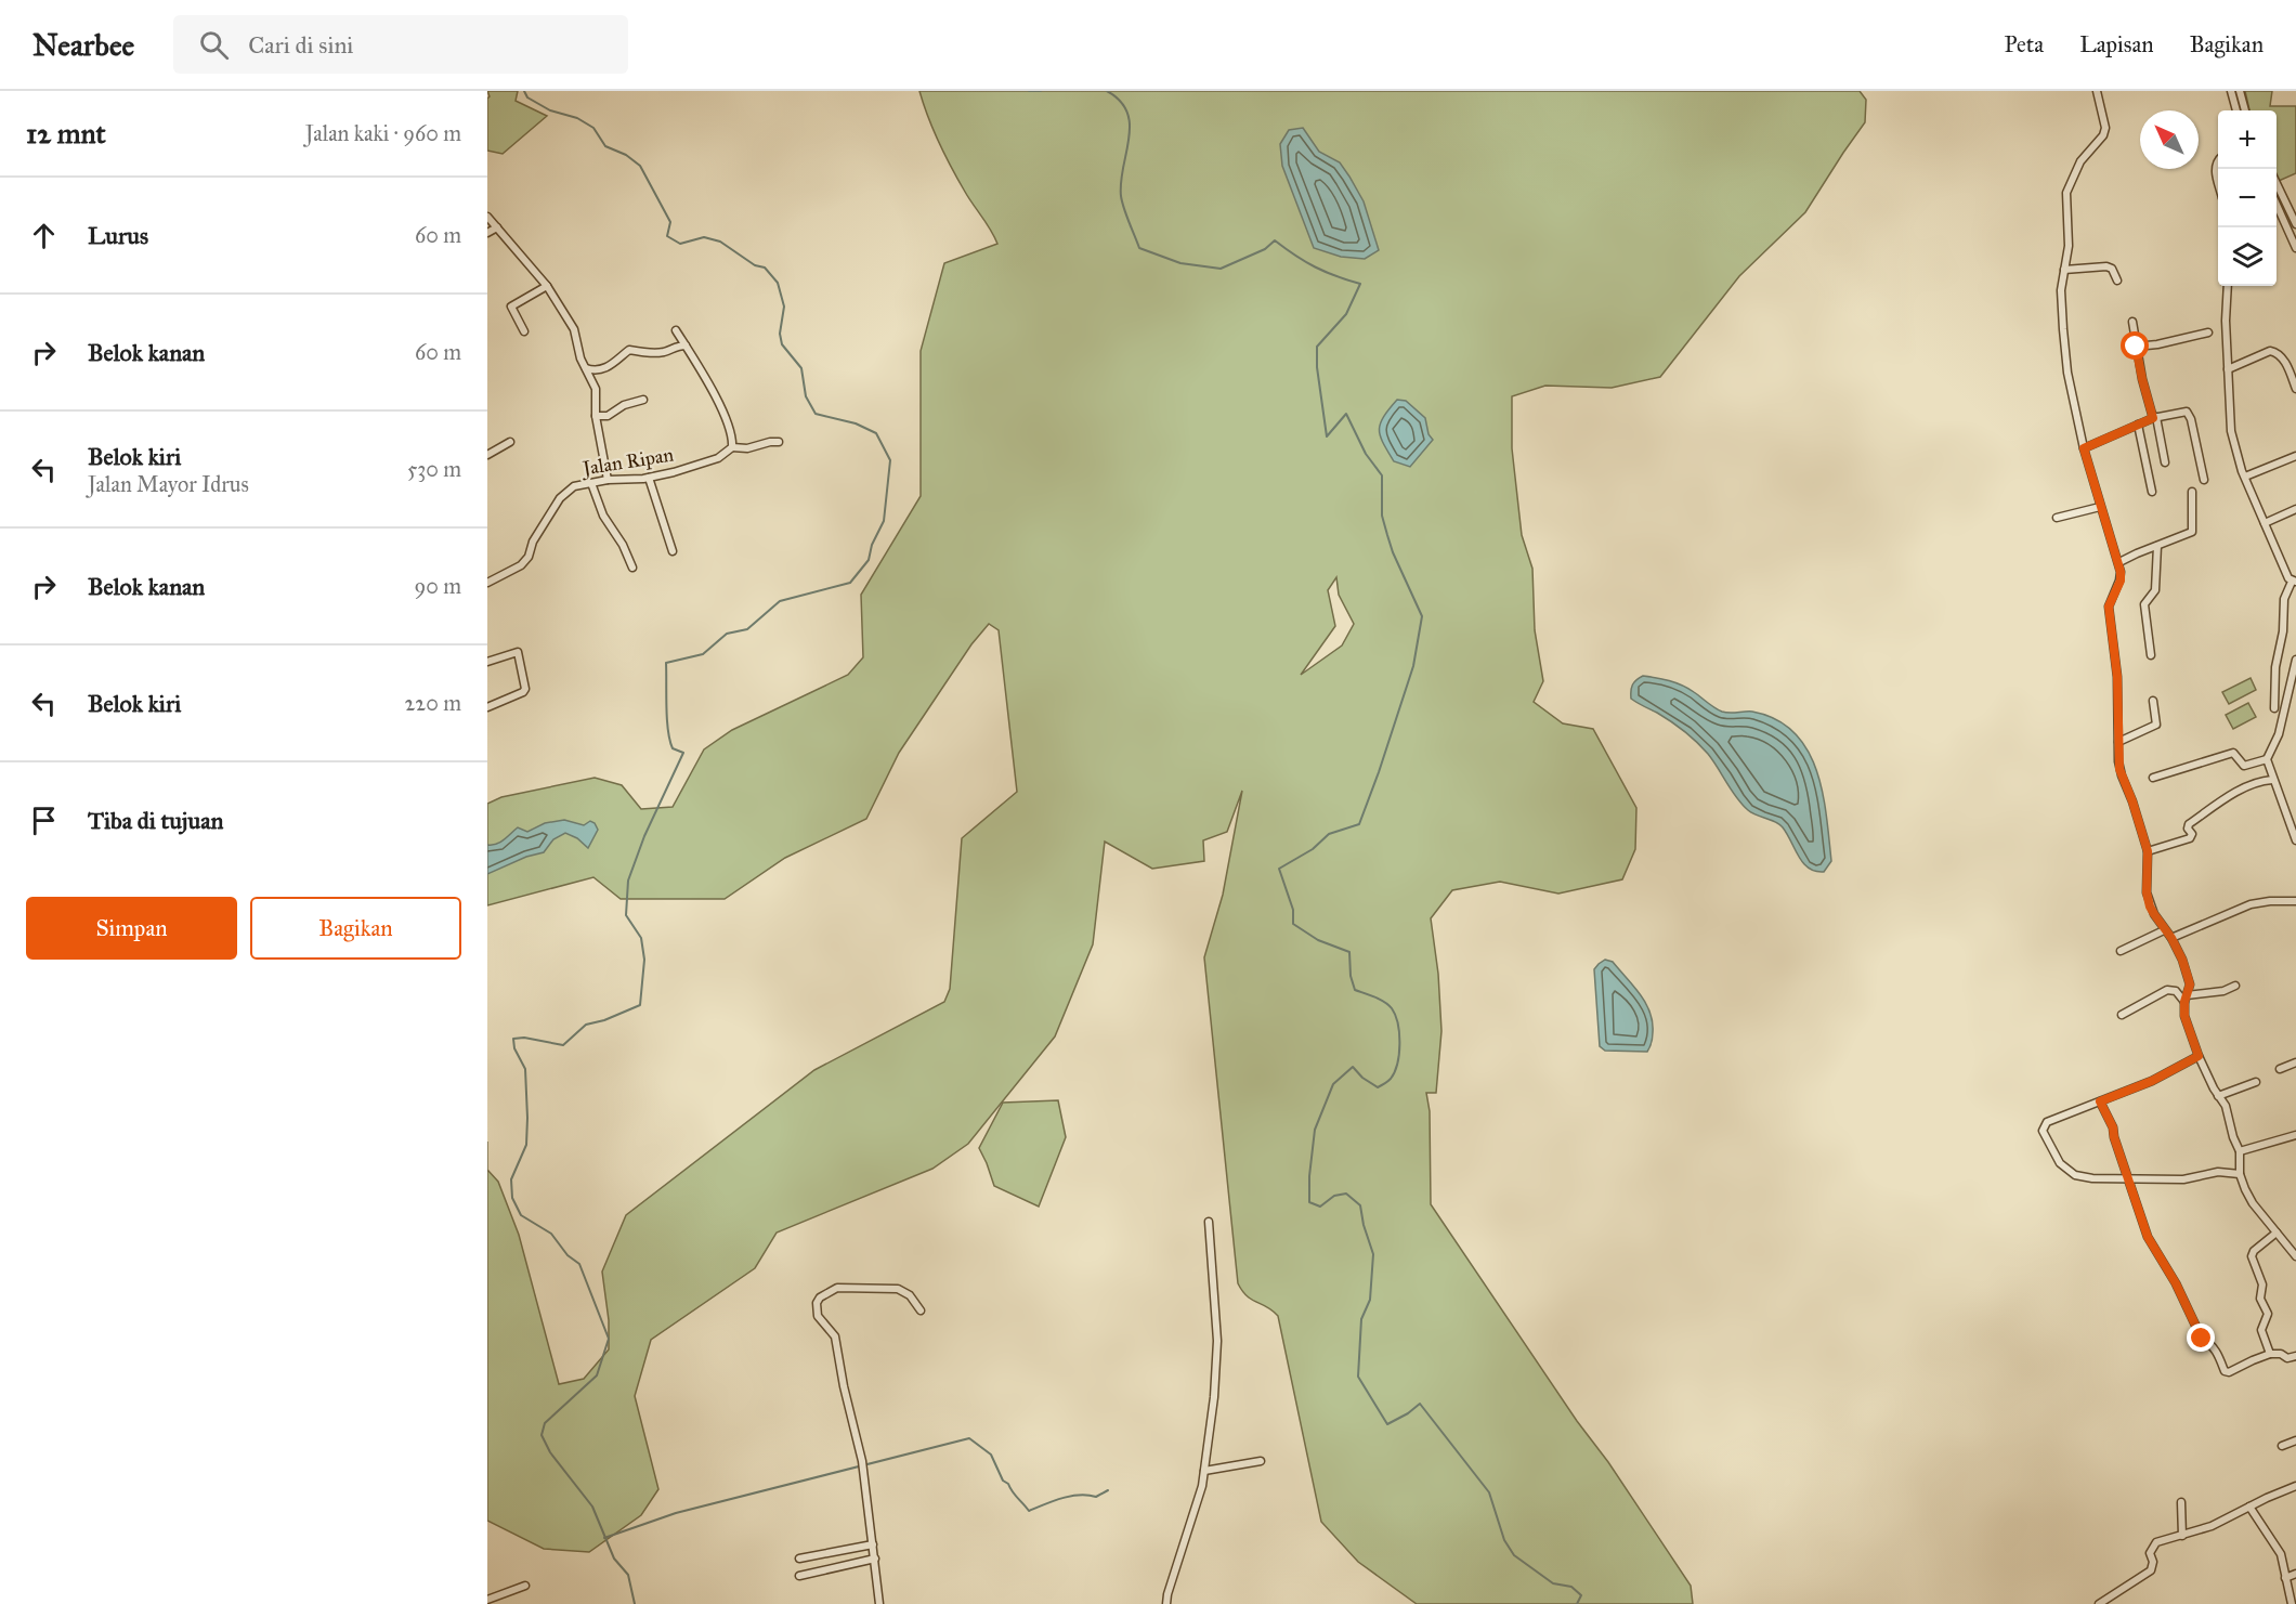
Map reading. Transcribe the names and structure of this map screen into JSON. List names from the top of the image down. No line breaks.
{"streets":{"street":["Jalan Ripan"]},"north":"top left","page":{"header":"Nearbee","search":"Cari di sini","nav":["Peta","Lapisan","Bagikan"],"heading":["12 mnt","Jalan kaki · 960 m"],"map_buttons":["+","−"],"list":[["Lurus","60 m"],["Belok kanan","60 m"],["Belok kiri","Jalan Mayor Idrus","530 m"],["Belok kanan","90 m"],["Belok kiri","220 m"],"Tiba di tujuan"],"buttons":["Simpan","Bagikan"]}}
